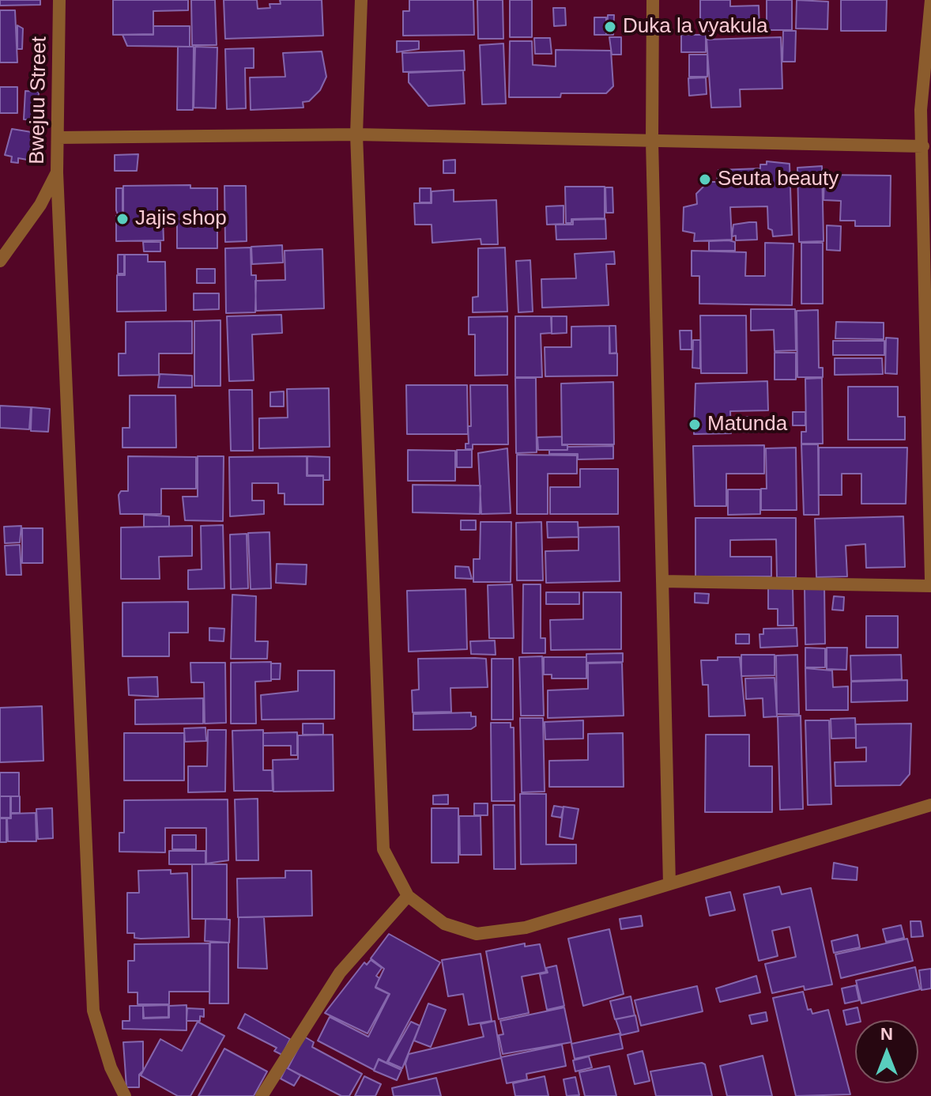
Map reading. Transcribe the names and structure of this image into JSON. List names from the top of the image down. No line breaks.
{"streets":{"street":["Bwejuu Street"]},"places":["Duka la vyakula","Seuta beauty","Jajis shop","Matunda"],"north":"top"}
